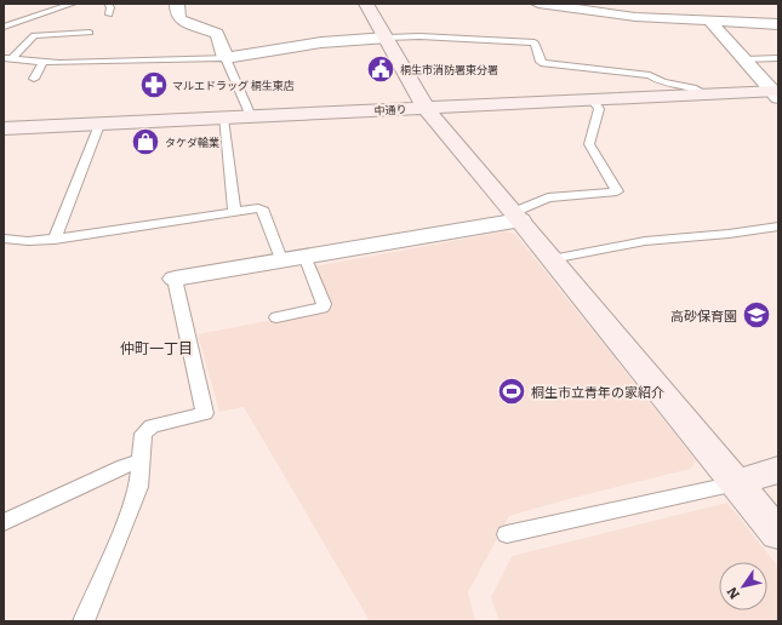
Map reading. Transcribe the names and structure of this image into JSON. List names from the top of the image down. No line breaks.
{"streets":{"street":["中通り"]},"districts":["仲町一丁目"],"places":{"public building":["桐生市消防署東分署"],"pharmacy":["マルエドラッグ 桐生東店"],"shop":["タケダ輪業"],"school or university":["高砂保育園"],"sports":["桐生市立青年の家紹介"]},"north":"bottom left"}
